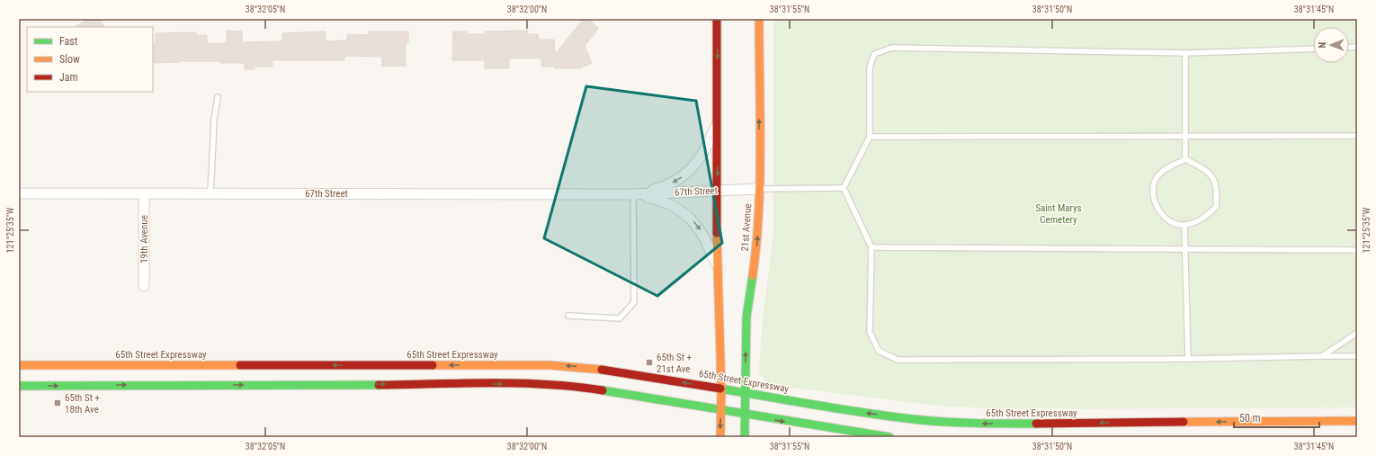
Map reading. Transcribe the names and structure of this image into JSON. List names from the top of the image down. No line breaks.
{"streets":{"main road":["21st Avenue","65th Street Expressway"],"street":["67th Street","19th Avenue"]},"crossings":[["67th Street","21st Avenue"],["67th Street","19th Avenue"],["21st Avenue","65th Street Expressway"]],"parks":["Saint Marys Cemetery"],"places":{"transit":["65th St + 21st Ave","65th St + 18th Ave"]},"legend":["Fast","Slow","Jam"],"scale_bar":"50 m","north":"left","coordinates":["38°32'05\"N","38°32'00\"N","38°31'55\"N","38°31'50\"N","38°31'45\"N","121°25'35\"W"]}
